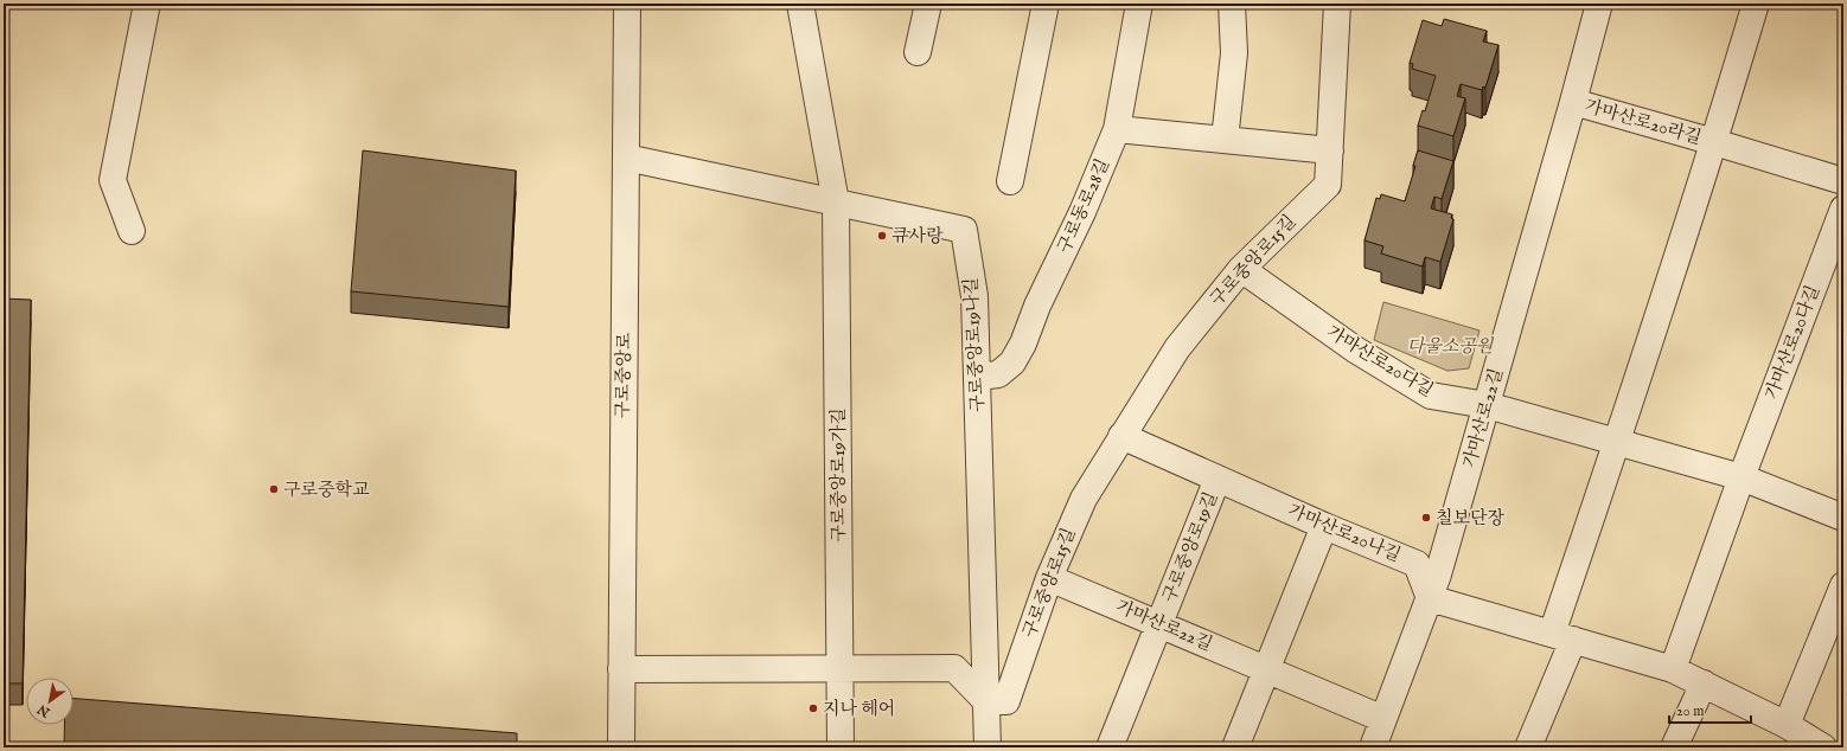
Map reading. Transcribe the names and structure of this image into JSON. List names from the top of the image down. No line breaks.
{"streets":{"street":["가마산로20라길","구로동로28길","구로중앙로15길","가마산로20다길","구로중앙로19나길","구로중앙로","가마산로22길","구로중앙로19가길","가마산로20나길","구로중앙로19길"]},"crossings":[["가마산로20라길","가마산로22길"],["구로동로28길","구로중앙로19나길"],["구로중앙로15길","가마산로20다길"],["구로중앙로15길","구로중앙로19나길"],["구로중앙로15길","가마산로22길"],["구로중앙로15길","가마산로20나길"],["가마산로20다길","가마산로22길"],["구로중앙로19나길","구로중앙로"],["구로중앙로19나길","구로중앙로19가길"],["가마산로22길","가마산로20나길"],["가마산로22길","구로중앙로19길"],["가마산로20나길","구로중앙로19길"]],"parks":["다울소공원"],"places":["큐사랑","구로중학교","칠보단장","지나 헤어"],"scale_bar":"20 m","north":"bottom left"}
